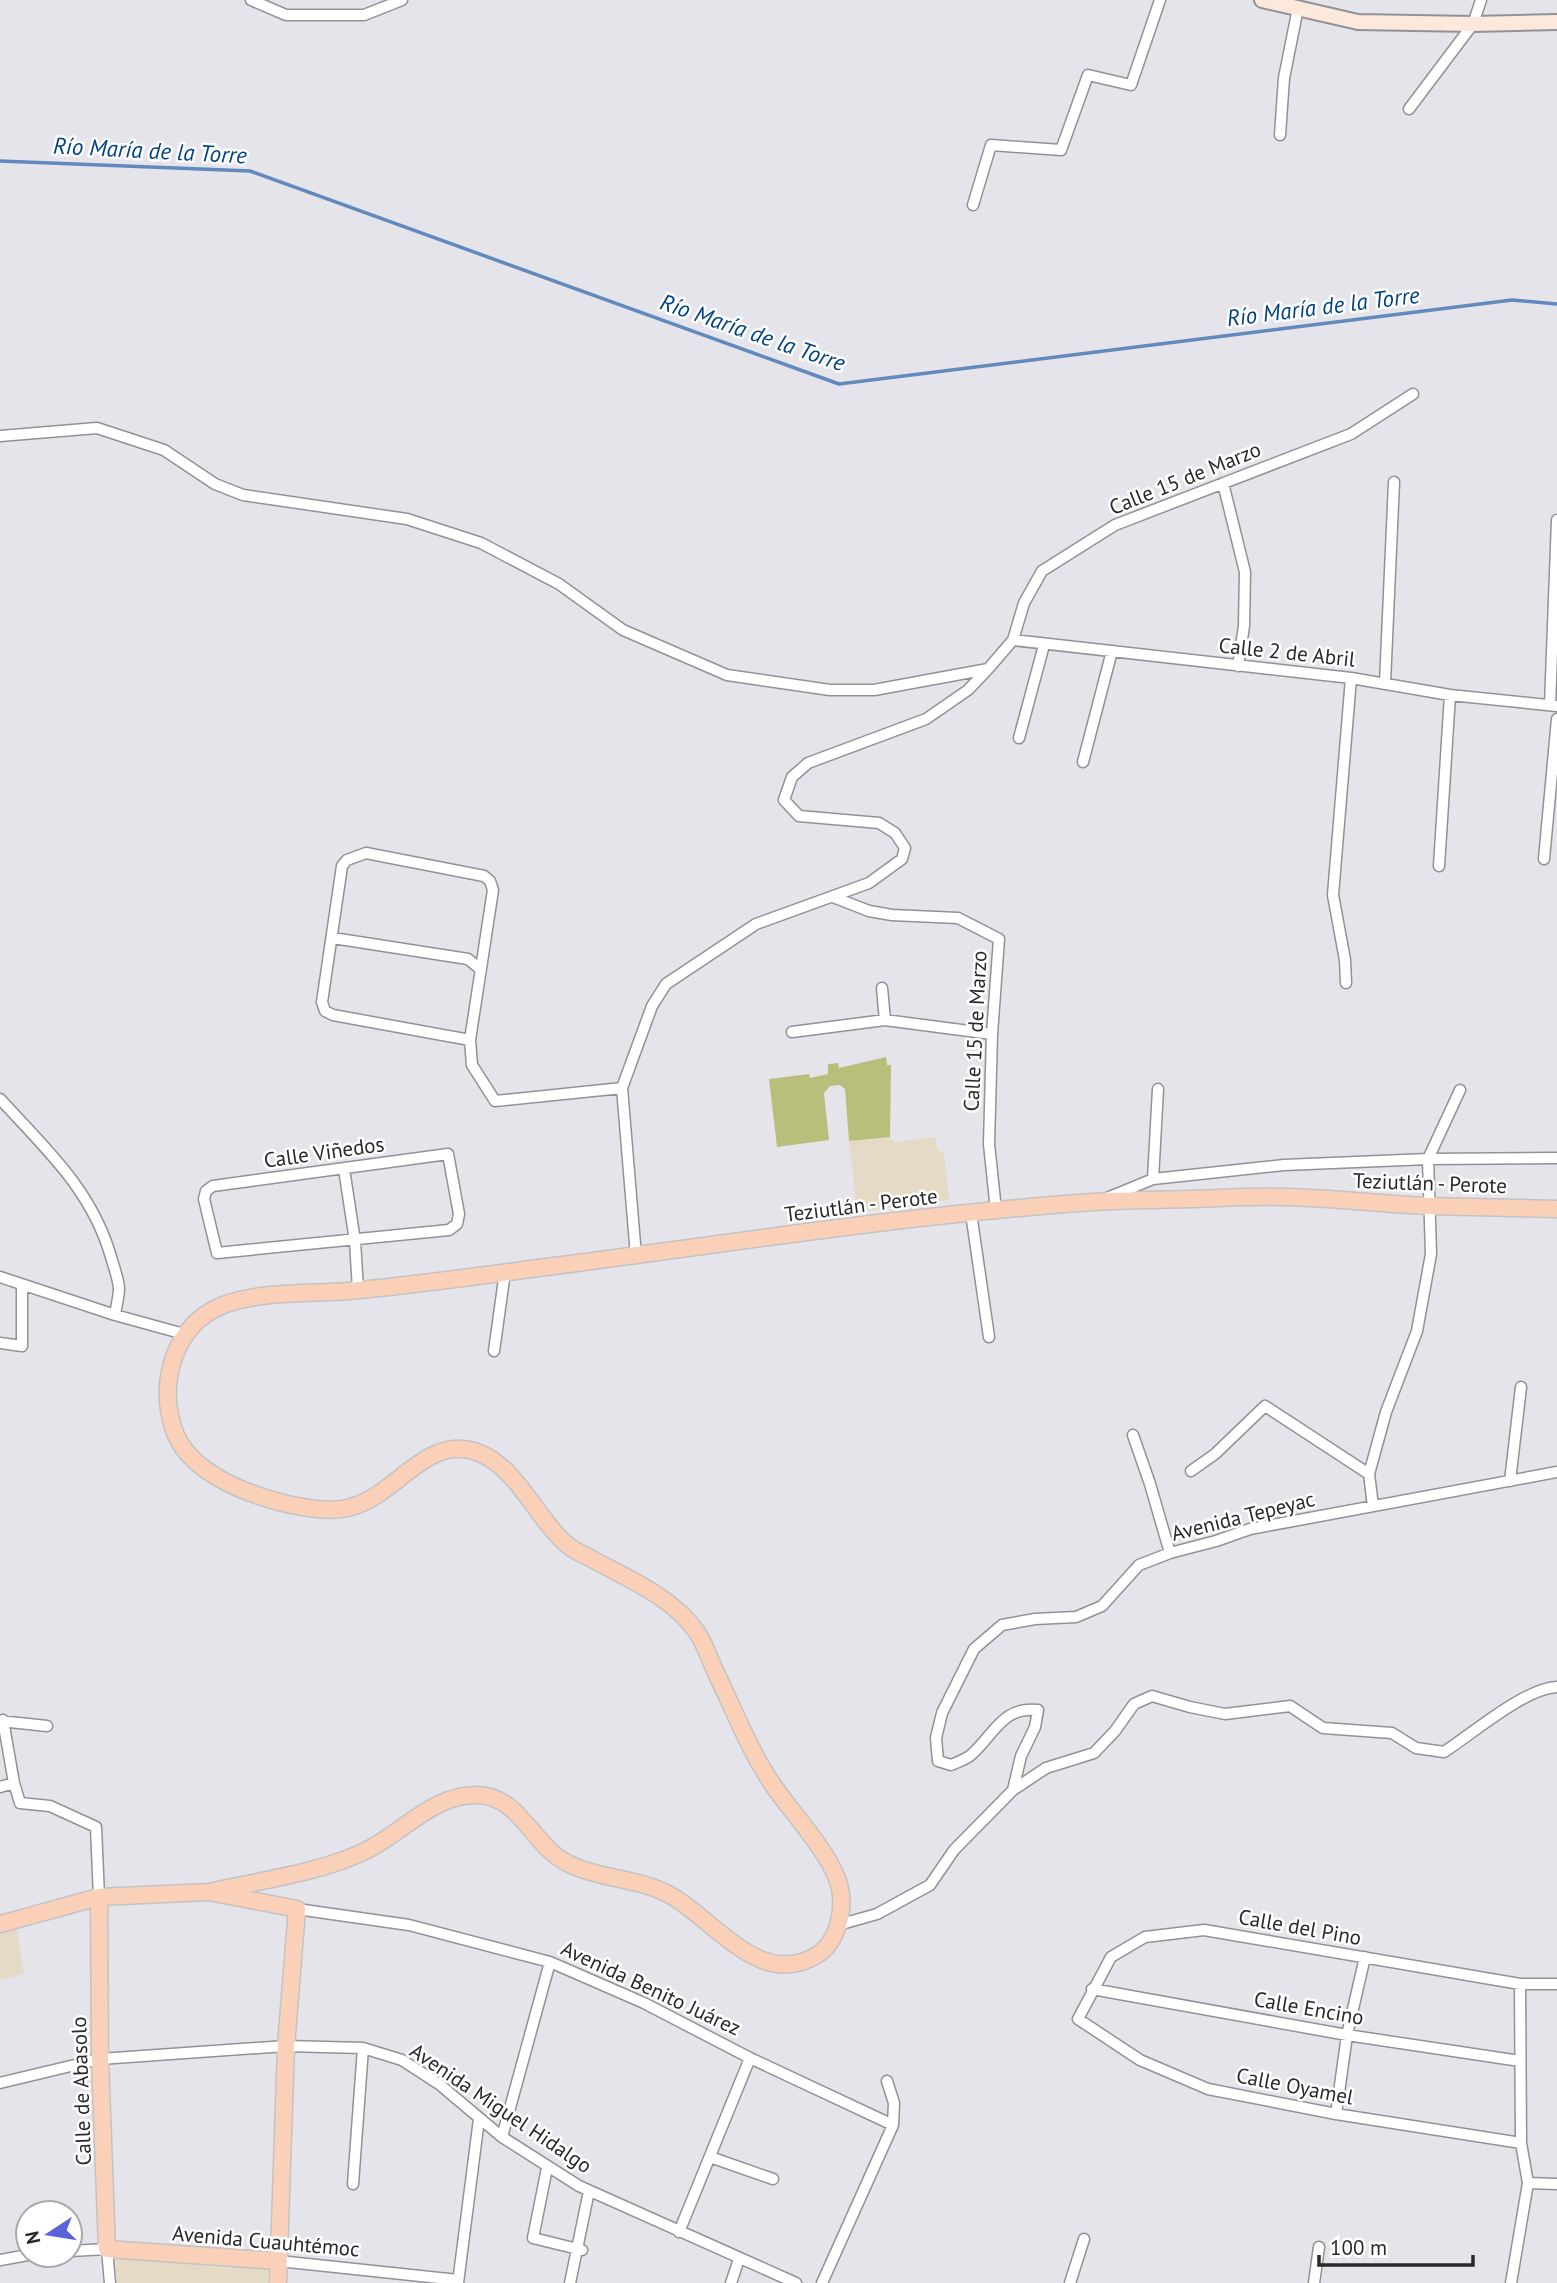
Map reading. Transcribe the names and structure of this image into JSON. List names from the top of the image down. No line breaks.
{"streets":{"main road":["Teziutlán - Perote","Avenida Benito Juárez","Calle de Abasolo","Avenida Cuauhtémoc"],"street":["Calle 15 de Marzo","Calle 2 de Abril","Calle Viñedos","Avenida Tepeyac","Calle del Pino","Calle Encino","Calle Oyamel","Avenida Miguel Hidalgo"]},"crossings":[["Calle 15 de Marzo","Calle 2 de Abril"],["Calle 15 de Marzo","Teziutlán - Perote"],["Calle del Pino","Calle Encino"],["Calle del Pino","Calle Oyamel"],["Avenida Benito Juárez","Calle de Abasolo"],["Calle de Abasolo","Avenida Miguel Hidalgo"],["Calle de Abasolo","Avenida Cuauhtémoc"]],"water":["Río María de la Torre"],"scale_bar":"100 m","north":"left"}
